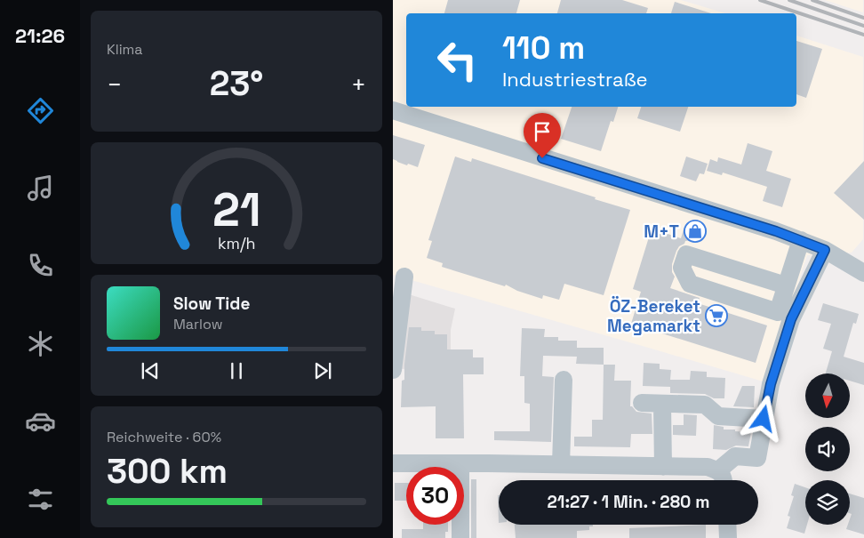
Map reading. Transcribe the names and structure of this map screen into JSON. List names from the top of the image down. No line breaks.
{"places":{"shop":["M+T"],"supermarket":["ÖZ-Bereket Megamarkt"]},"north":"bottom","page":{"tabs":"21:26","tile":["Klima",["Reichweite · 60%","300 km"]],"turn":["110 m","Industriestraße"],"heat":["−","23°","+"],"song":["Slow Tide","Marlow"],"limit":"30","trip":"21:27 · 1 Min. · 280 m","gauge":["21","km/h"]}}
